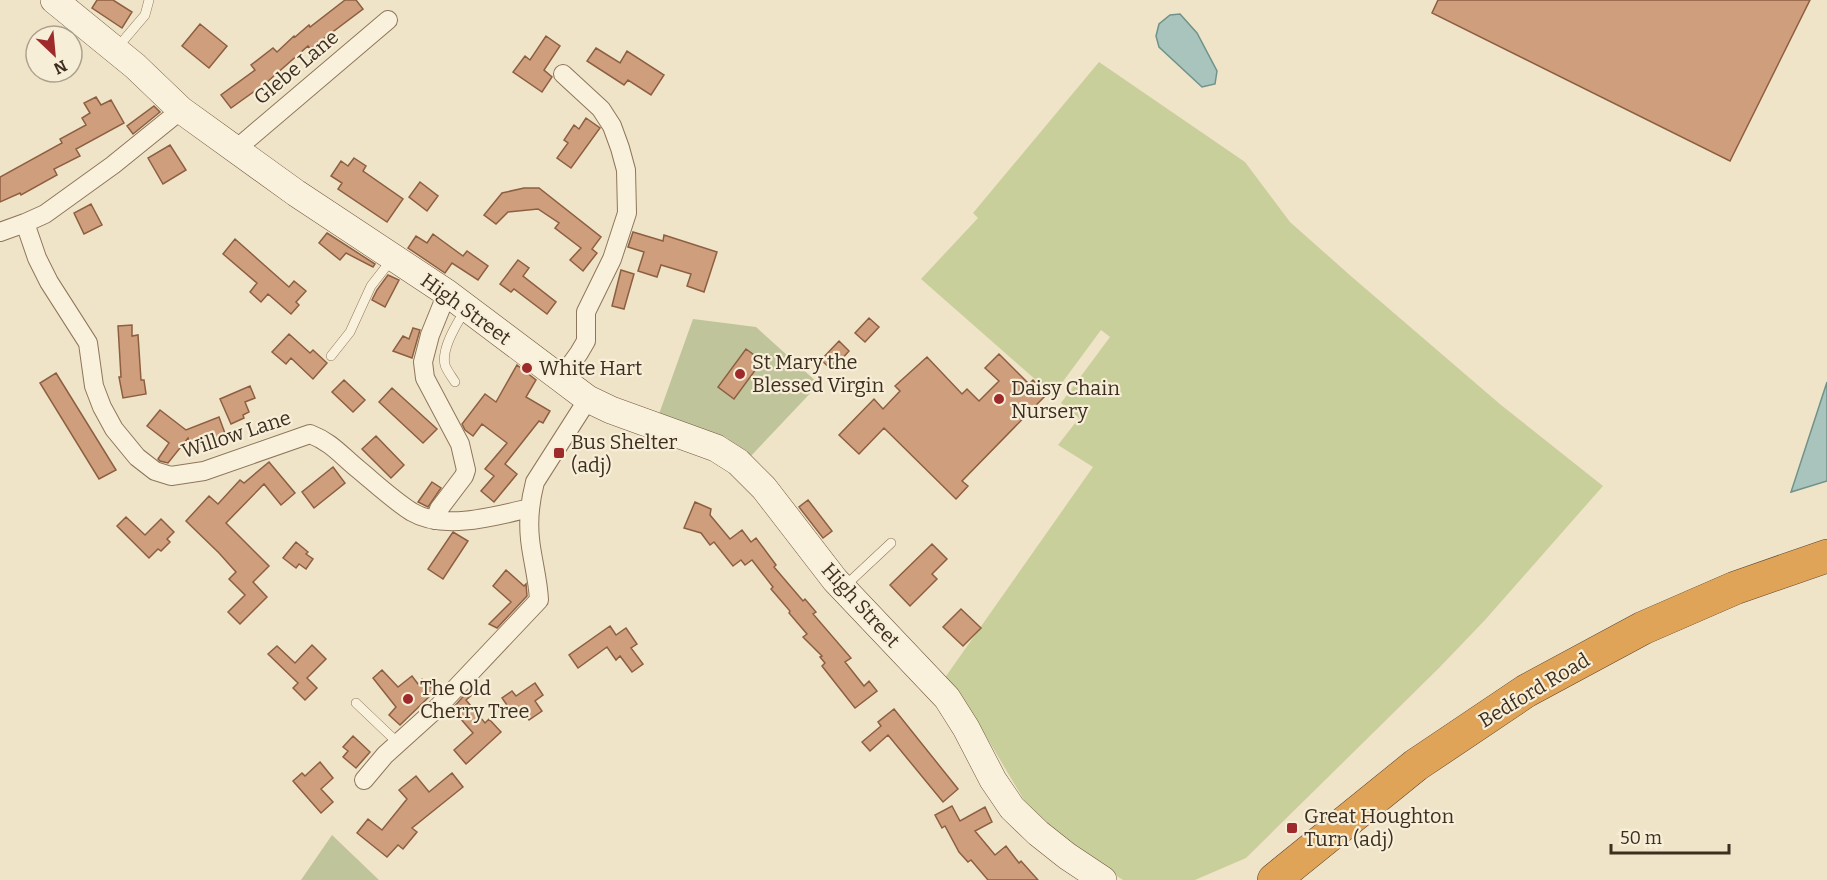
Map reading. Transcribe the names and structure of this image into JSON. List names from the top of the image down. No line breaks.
{"streets":{"highway":["Bedford Road"],"street":["Glebe Lane","High Street","Willow Lane"]},"crossings":[["Glebe Lane","High Street"]],"places":{"other":["White Hart","St Mary the Blessed Virgin","Daisy Chain Nursery","The Old Cherry Tree"],"transit":["Bus Shelter (adj)","Great Houghton Turn (adj)"]},"scale_bar":"50 m","north":"bottom right"}
